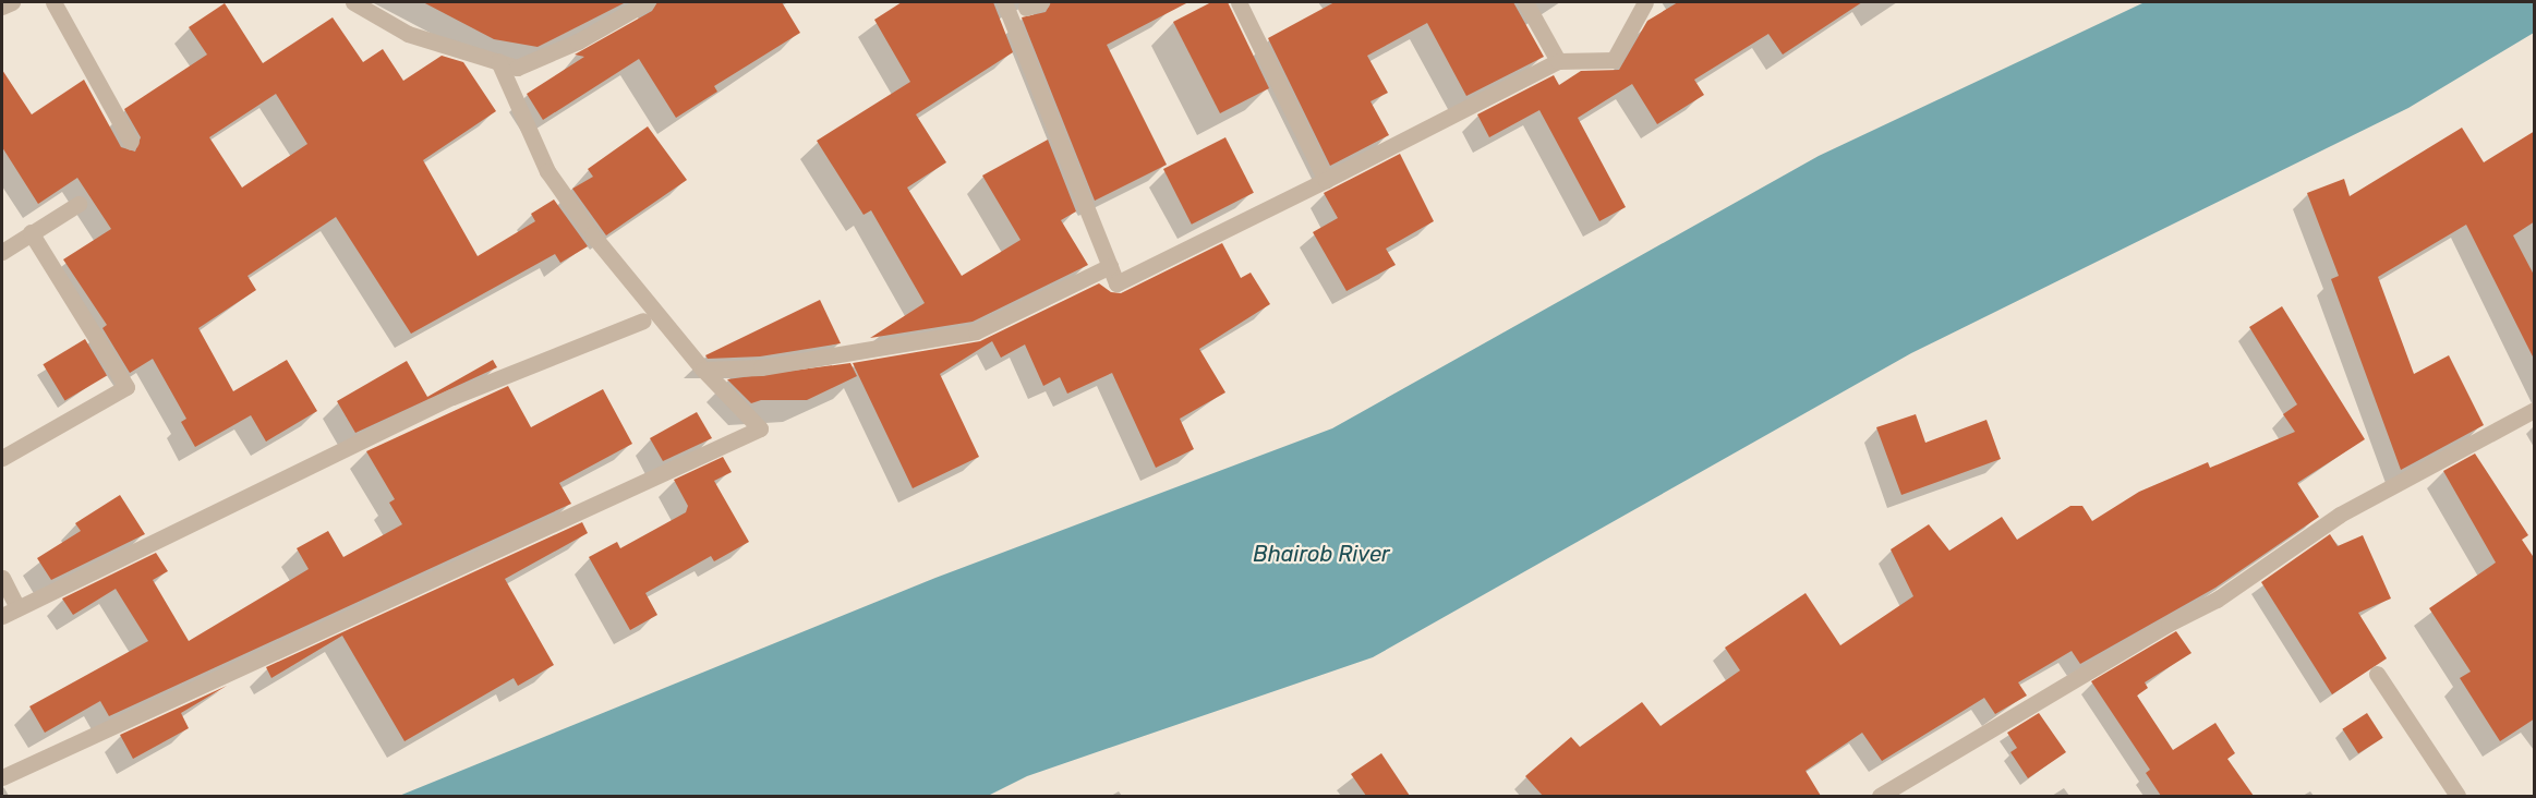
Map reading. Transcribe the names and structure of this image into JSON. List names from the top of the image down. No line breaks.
{"water":["Bhairob River"]}
